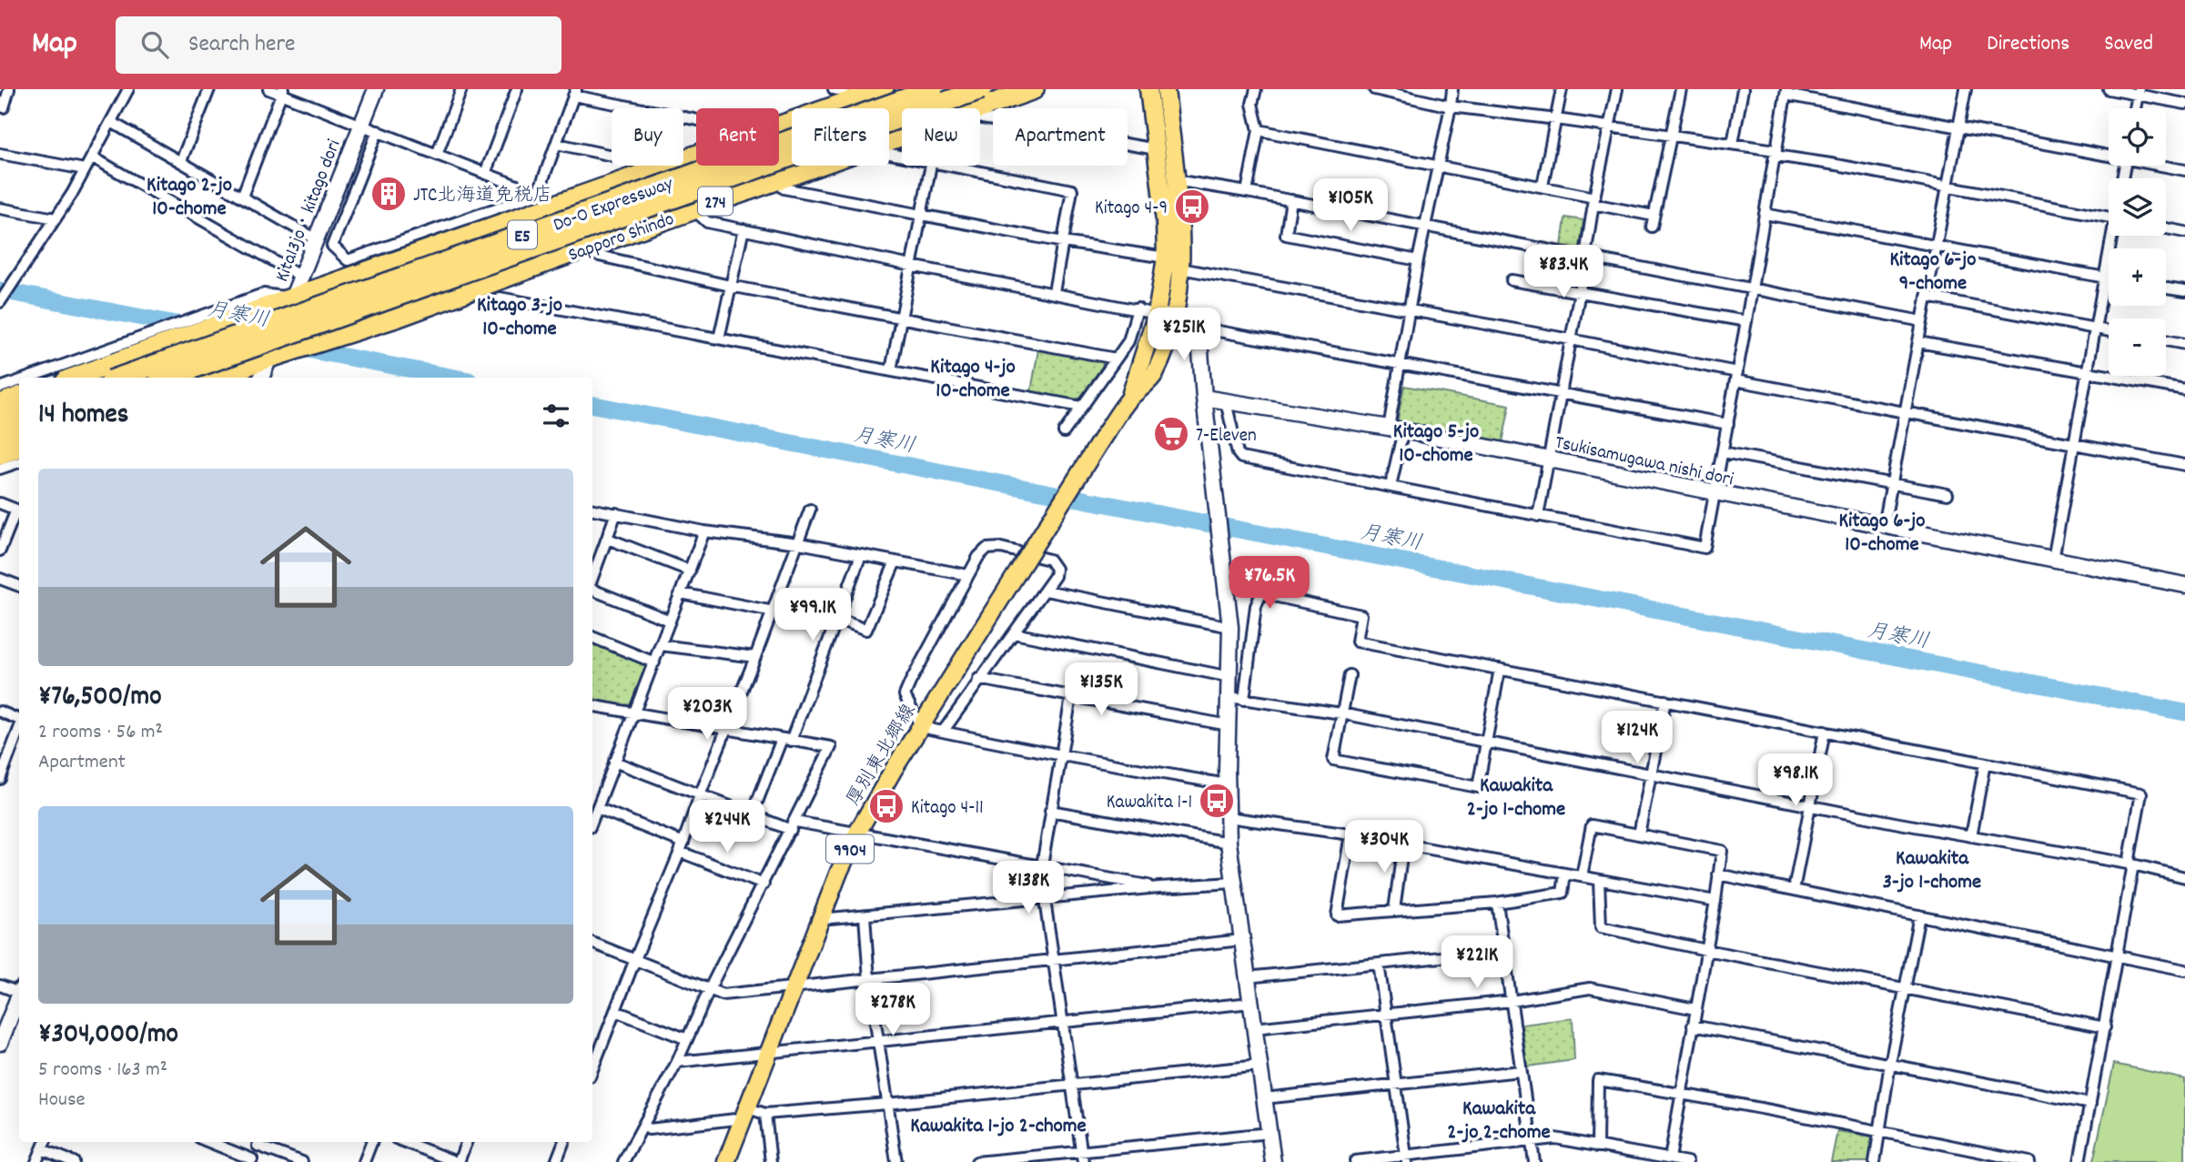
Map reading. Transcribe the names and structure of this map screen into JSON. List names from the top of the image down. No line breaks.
{"streets":{"highway":["274","Do-O Expressway","E5","Sapporo Shindo"],"main road":["厚別東北郷線","9904"],"street":["Kita13jo・kitago dori","Tsukisamugawa nishi dori"]},"crossings":[["Kita13jo・kitago dori","Sapporo Shindo"]],"districts":["Kitago 2-jo 10-chome","Kitago 6-jo 9-chome","Kitago 3-jo 10-chome","Kitago 4-jo 10-chome","Kitago 5-jo 10-chome","Kitago 6-jo 10-chome","Kawakita 2-jo 1-chome","Kawakita 3-jo 1-chome","Kawakita 2-jo 2-chome","Kawakita 1-jo 2-chome"],"water":["月寒川"],"places":{"building":["JTC北海道免税店"],"bus stop":["Kitago 4-9","Kawakita 1-1","Kitago 4-11"],"supermarket":["7-Eleven"]},"page":{"header":"Map","search":"Search here","nav":["Map","Directions","Saved"],"map_buttons":["+","−"],"chip":["Buy","Rent","Filters","New","Apartment"],"price":["¥105K","¥83.4K","¥251K","¥76.5K","¥99.1K","¥135K","¥203K","¥124K","¥98.1K","¥244K","¥304K","¥138K","¥221K","¥278K"],"heading":"14 homes","list":[{"name":"¥76,500/mo","note":"2 rooms · 56 m² · Apartment"},{"name":"¥304,000/mo","note":"5 rooms · 163 m² · House"}]}}
